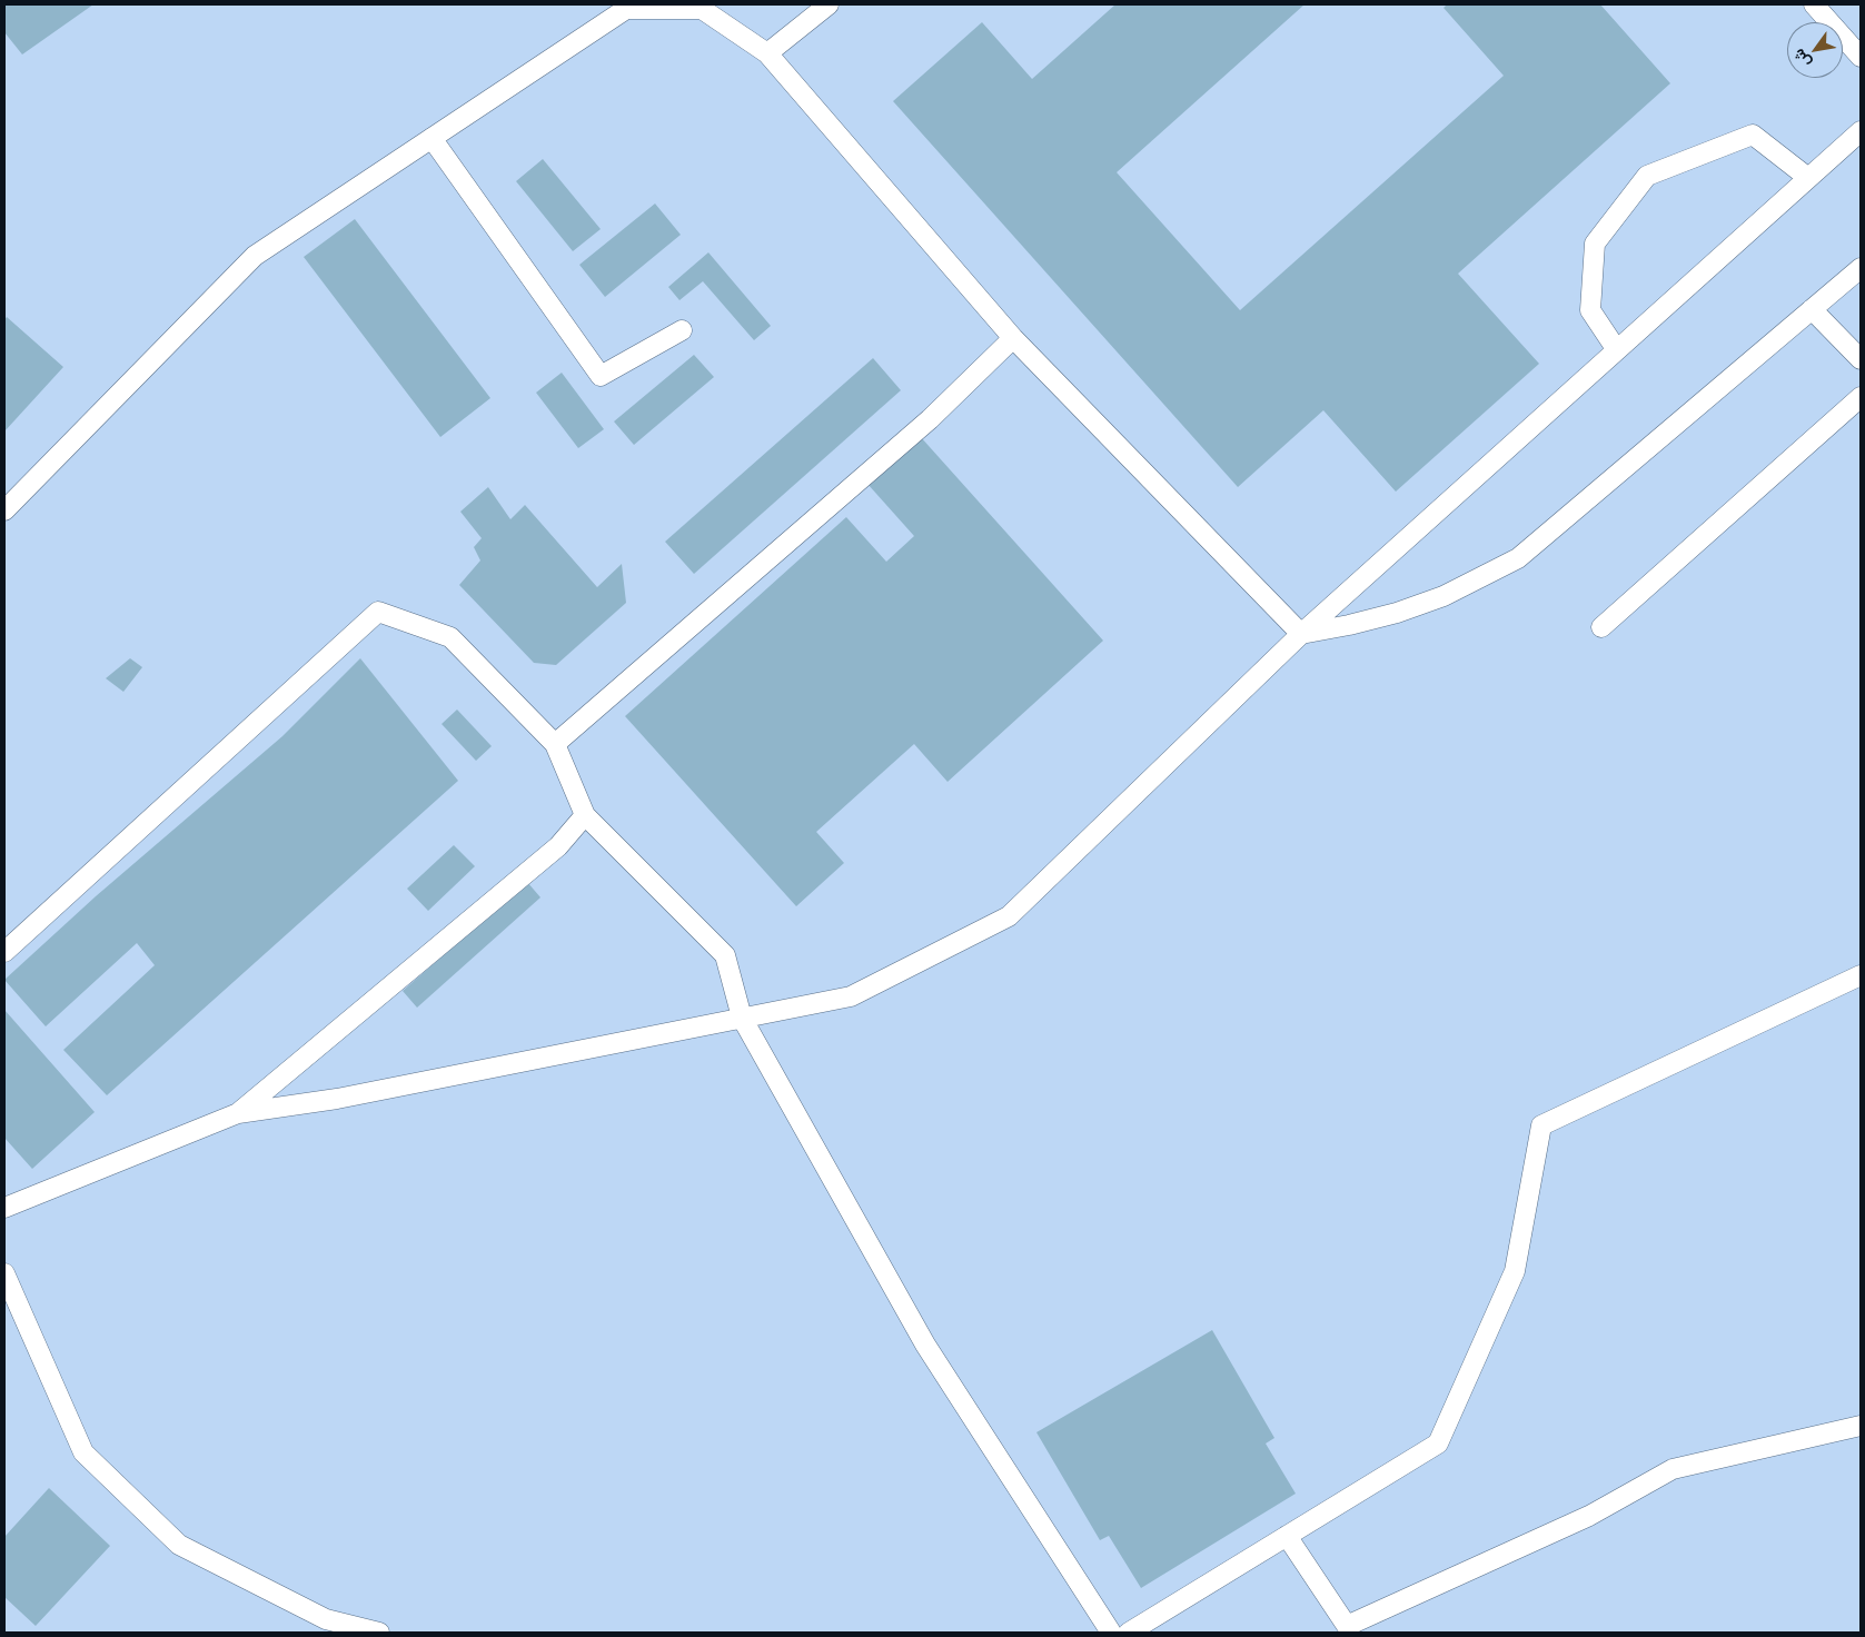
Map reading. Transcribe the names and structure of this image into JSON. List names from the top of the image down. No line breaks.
{"north":"bottom left"}
